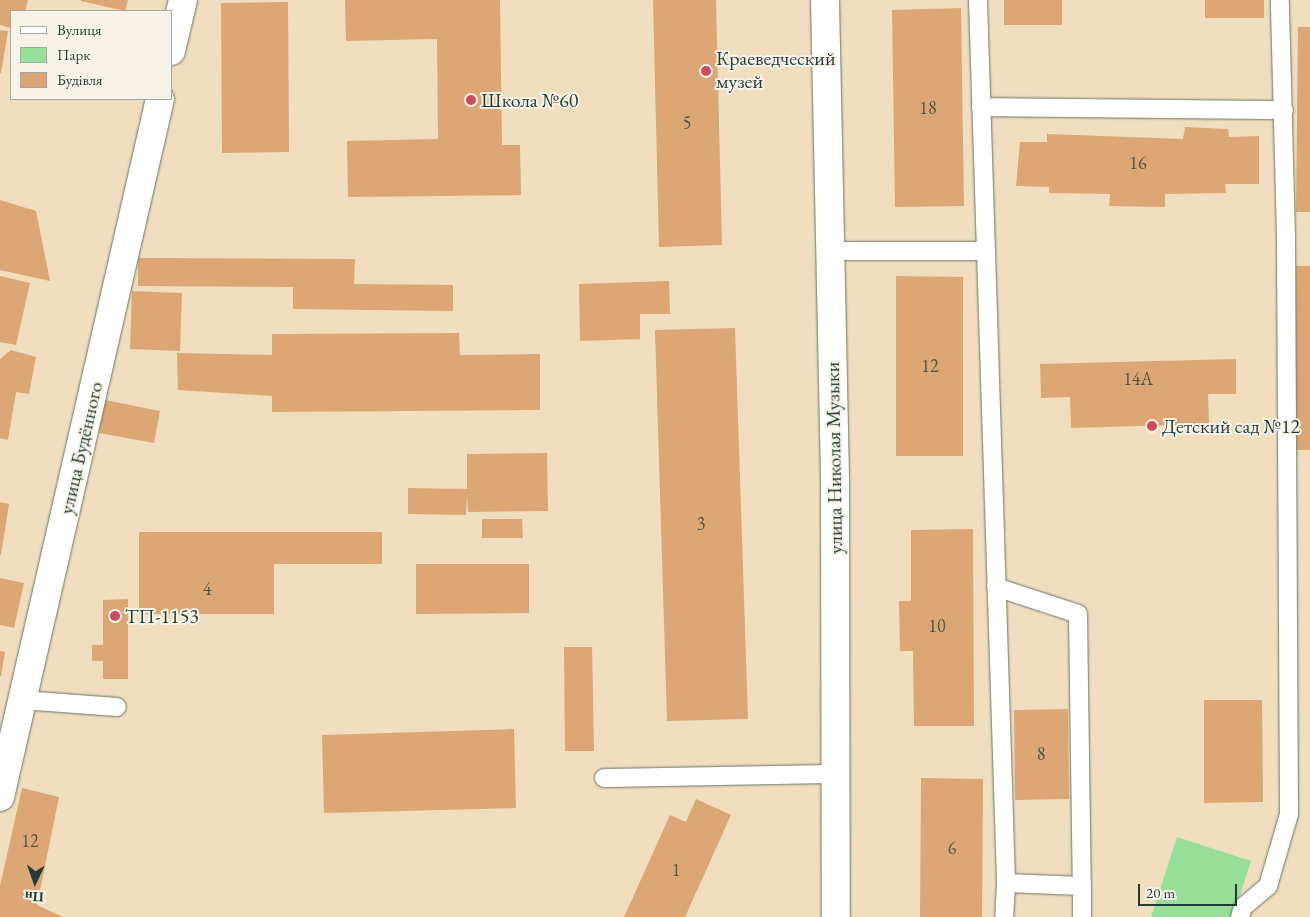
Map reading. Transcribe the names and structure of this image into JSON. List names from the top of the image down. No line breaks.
{"streets":{"main road":["улица Будённого","улица Николая Музыки"]},"places":["Краеведческий музей","Школа №60","Детский сад №12","ТП-1153"],"house_numbers":["18","5","16","12","14А","3","4","10","8","12","6","1"],"legend":["Вулиця","Парк","Будівля"],"scale_bar":"20 m","north":"bottom"}
